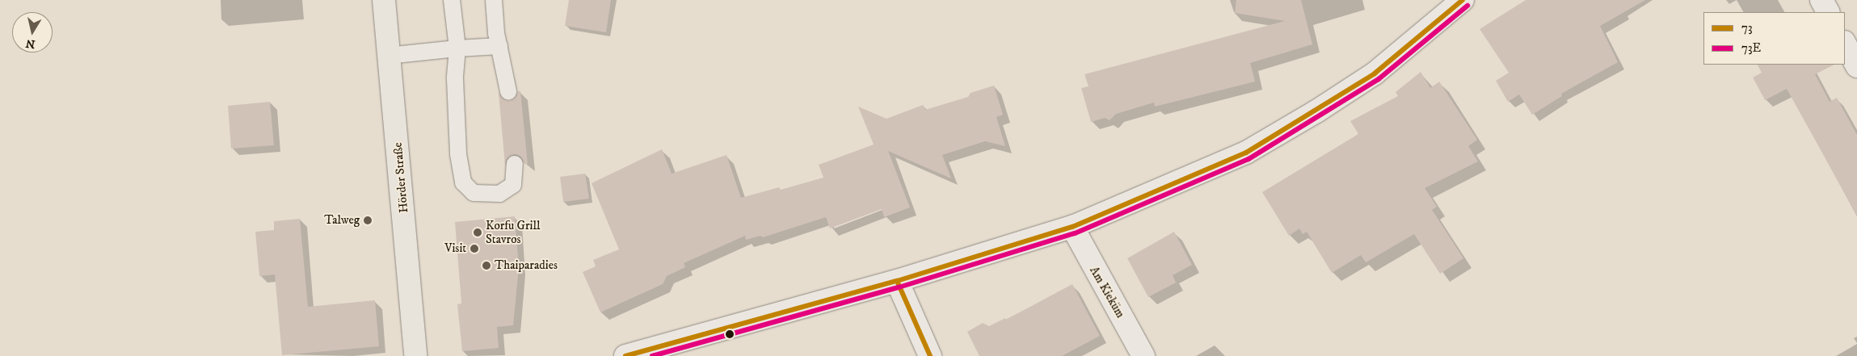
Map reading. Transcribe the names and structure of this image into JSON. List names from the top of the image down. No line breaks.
{"streets":{"main road":["Hörder Straße"],"street":["Am Kieküm"]},"places":["Talweg","Korfu Grill Stavros","Visit","Thaiparadies"],"lines":["transit line 73","transit line 73E"],"legend":["73","73E"],"north":"bottom"}
